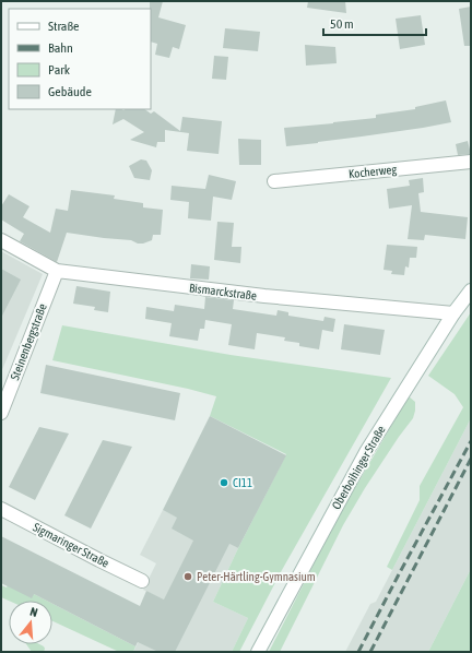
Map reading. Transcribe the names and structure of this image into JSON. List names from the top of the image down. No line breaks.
{"streets":{"street":["Kocherweg","Bismarckstraße","Steinenbergstraße","Oberboihinger Straße","Sigmaringer Straße"]},"crossings":[["Bismarckstraße","Steinenbergstraße"],["Bismarckstraße","Oberboihinger Straße"]],"places":["CI11","Peter-Härtling-Gymnasium"],"legend":["Straße","Bahn","Park","Gebäude"],"scale_bar":"50 m","north":"top"}
